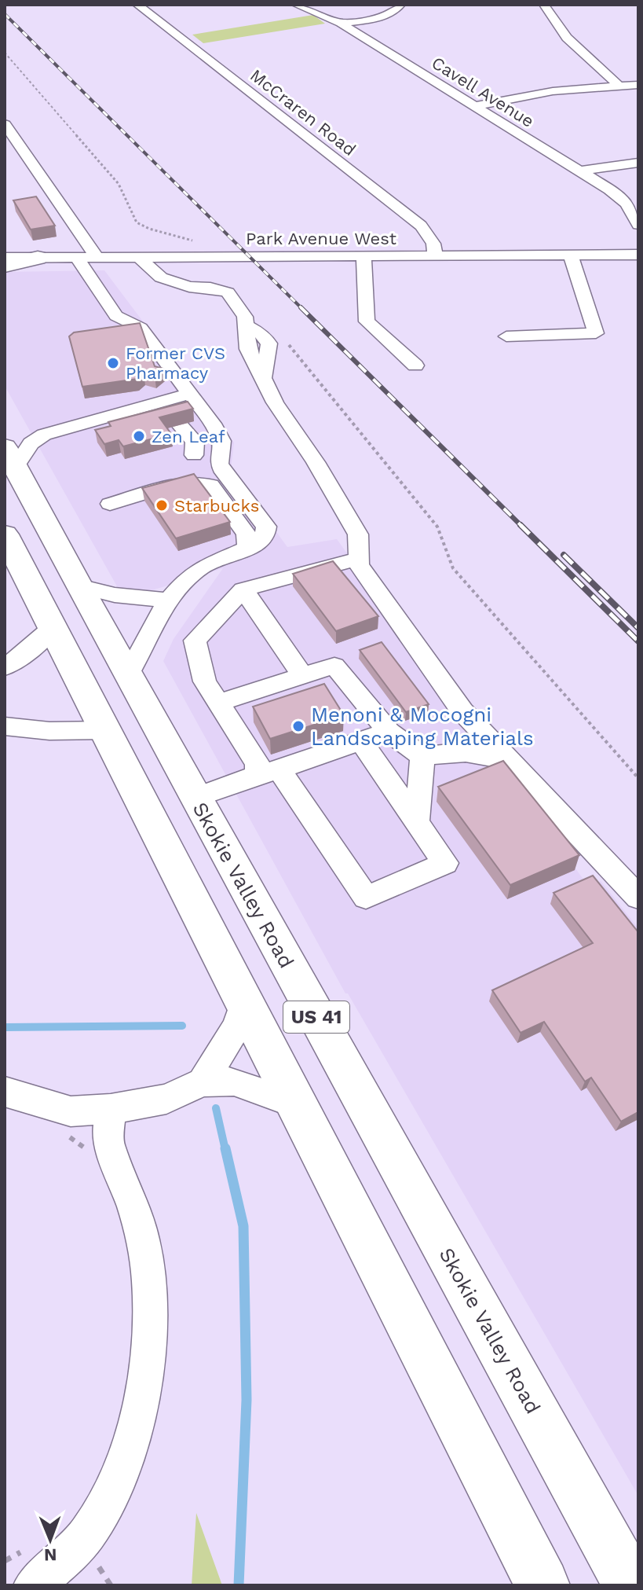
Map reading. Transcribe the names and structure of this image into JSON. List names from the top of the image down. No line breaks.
{"streets":{"highway":["Skokie Valley Road","US 41"],"street":["Cavell Avenue","McCraren Road","Park Avenue West"]},"crossings":[["McCraren Road","Park Avenue West"]],"places":["Former CVS Pharmacy","Zen Leaf","Starbucks","Menoni & Mocogni Landscaping Materials"],"north":"bottom"}
